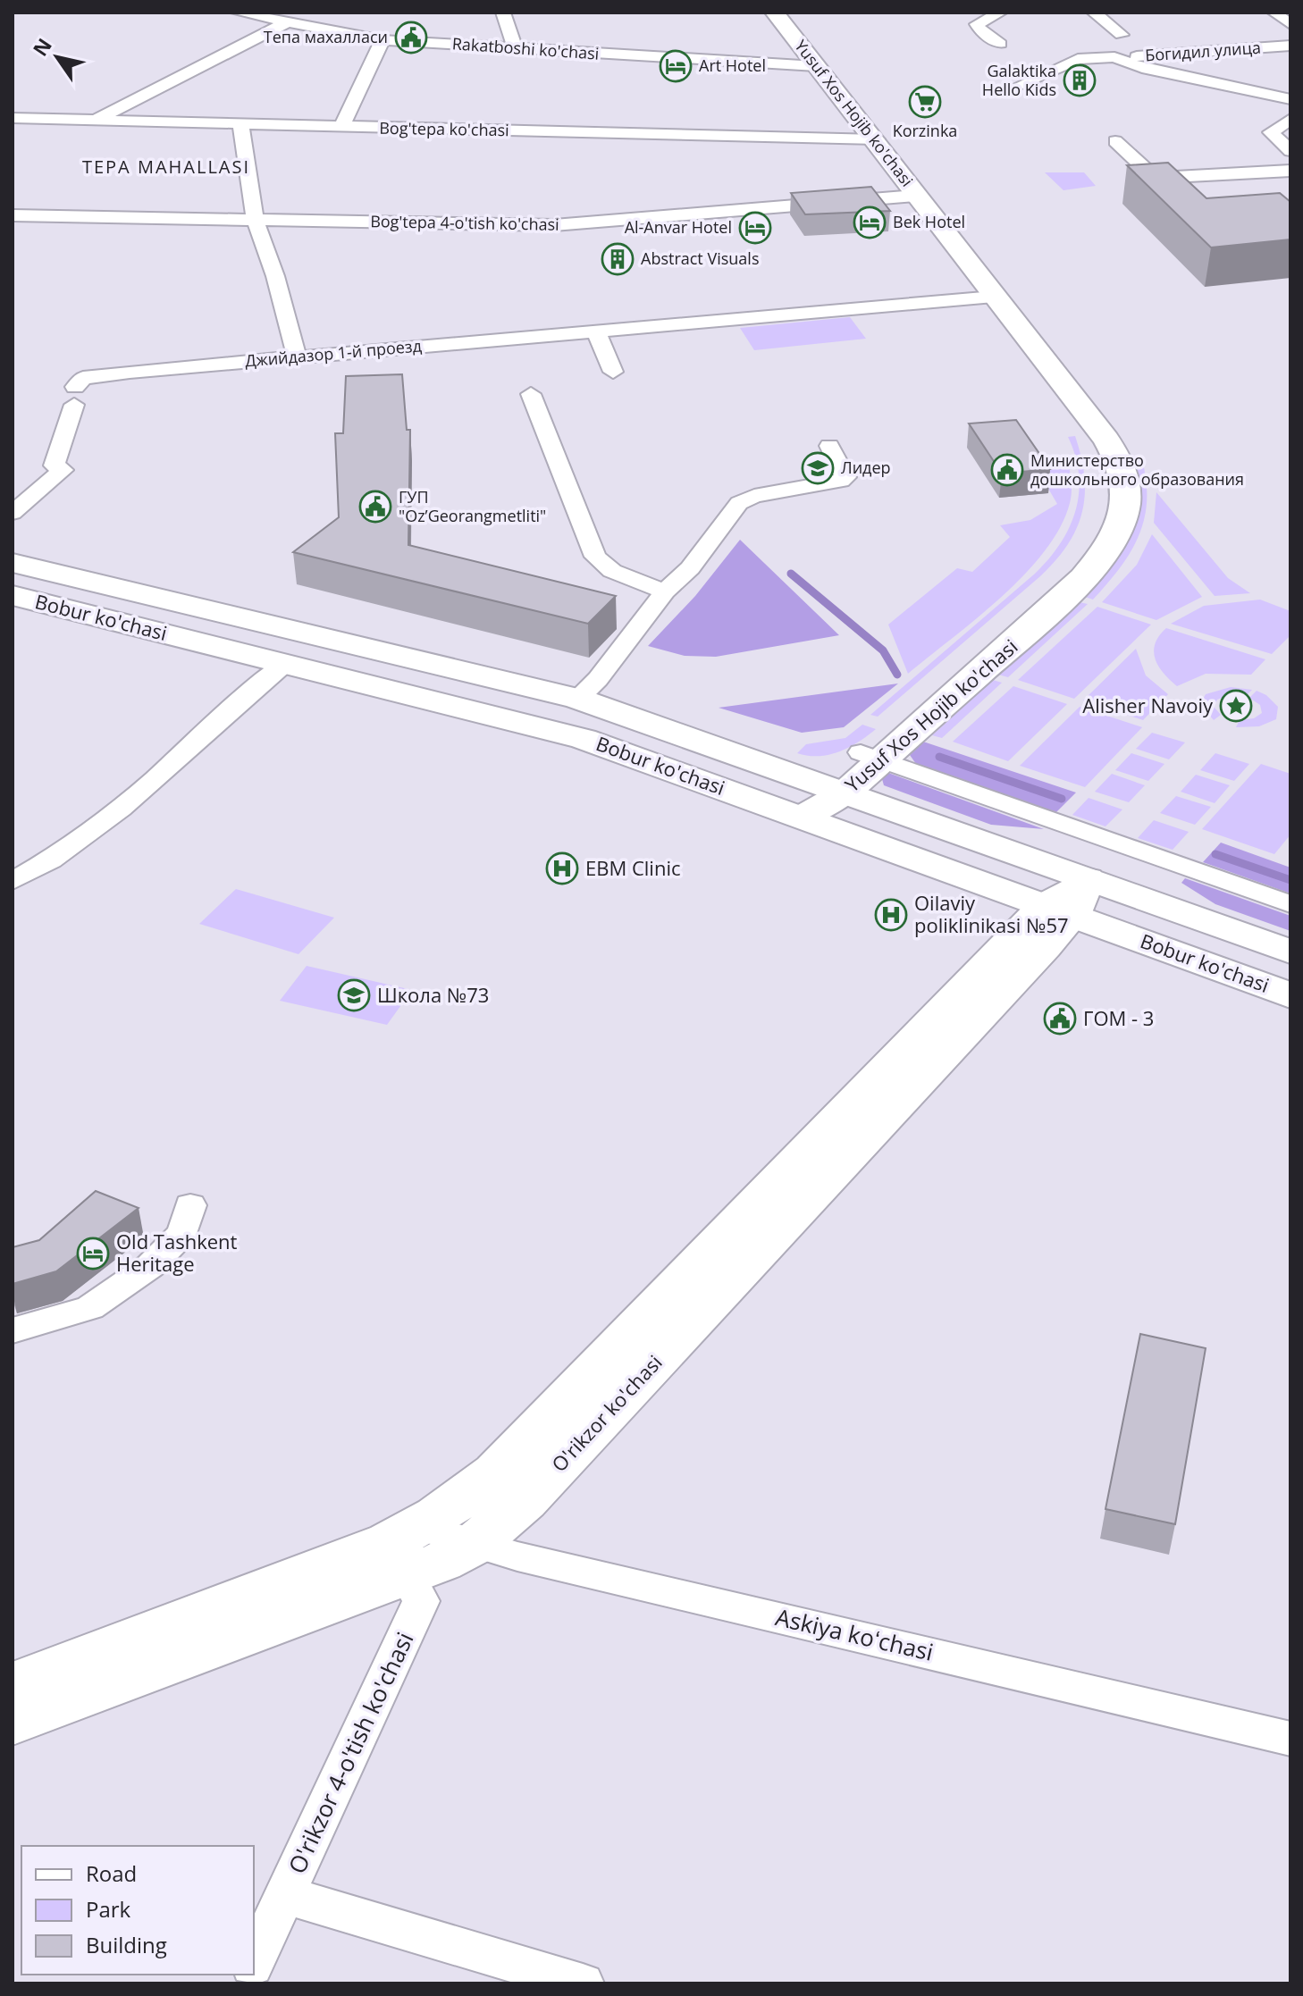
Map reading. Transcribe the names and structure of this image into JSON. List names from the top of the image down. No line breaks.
{"streets":{"main road":["Yusuf Xos Hojib ko'chasi","Bobur ko'chasi","O'rikzor ko'chasi"],"street":["Rakatboshi ko'chasi","Богидил улица","Bog'tepa ko'chasi","Bog'tepa 4-o'tish ko'chasi","Джийдазор 1-й проезд","Askiya koʻchasi","O'rikzor 4-o'tish ko'chasi"]},"crossings":[["Rakatboshi ko'chasi","Yusuf Xos Hojib ko'chasi"],["Yusuf Xos Hojib ko'chasi","Bog'tepa ko'chasi"],["Yusuf Xos Hojib ko'chasi","Bog'tepa 4-o'tish ko'chasi"],["Yusuf Xos Hojib ko'chasi","Джийдазор 1-й проезд"],["Yusuf Xos Hojib ko'chasi","Bobur ko'chasi"],["Bobur ko'chasi","O'rikzor ko'chasi"],["O'rikzor ko'chasi","Askiya koʻchasi"],["O'rikzor ko'chasi","O'rikzor 4-o'tish ko'chasi"]],"districts":["TEPA MAHALLASI"],"places":{"public building":["Тепа махалласи","Министерство дошкольного образования","ГУП \"Oz’Georangmetliti\"","ГОМ - 3"],"hotel":["Art Hotel","Bek Hotel","Al-Anvar Hotel","Old Tashkent Heritage"],"building":["Galaktika Hello Kids","Abstract Visuals"],"supermarket":["Korzinka"],"school or university":["Лидер","Школа №73"],"place":["Alisher Navoiy"],"hospital":["EBM Clinic","Oilaviy poliklinikasi №57"]},"legend":["Road","Park","Building"],"north":"top left"}
